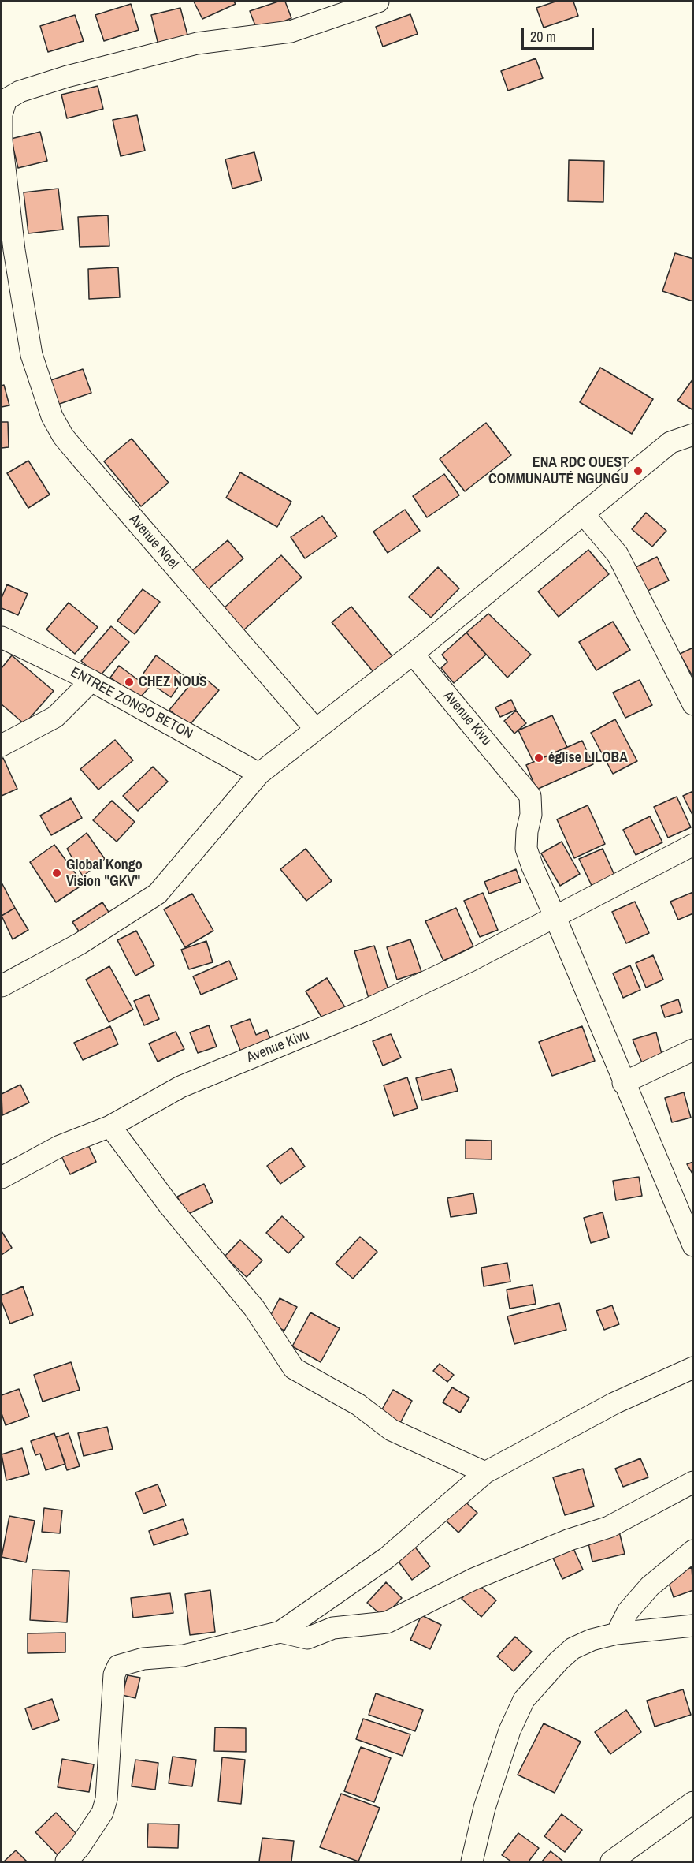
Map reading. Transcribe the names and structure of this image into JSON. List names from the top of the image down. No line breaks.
{"streets":{"street":["Avenue Noel","ENTREE ZONGO BETON","Avenue Kivu"]},"places":["ENA RDC OUEST COMMUNAUTÉ NGUNGU","CHEZ NOUS","église LILOBA","Global Kongo Vision \"GKV\""],"scale_bar":"20 m"}
